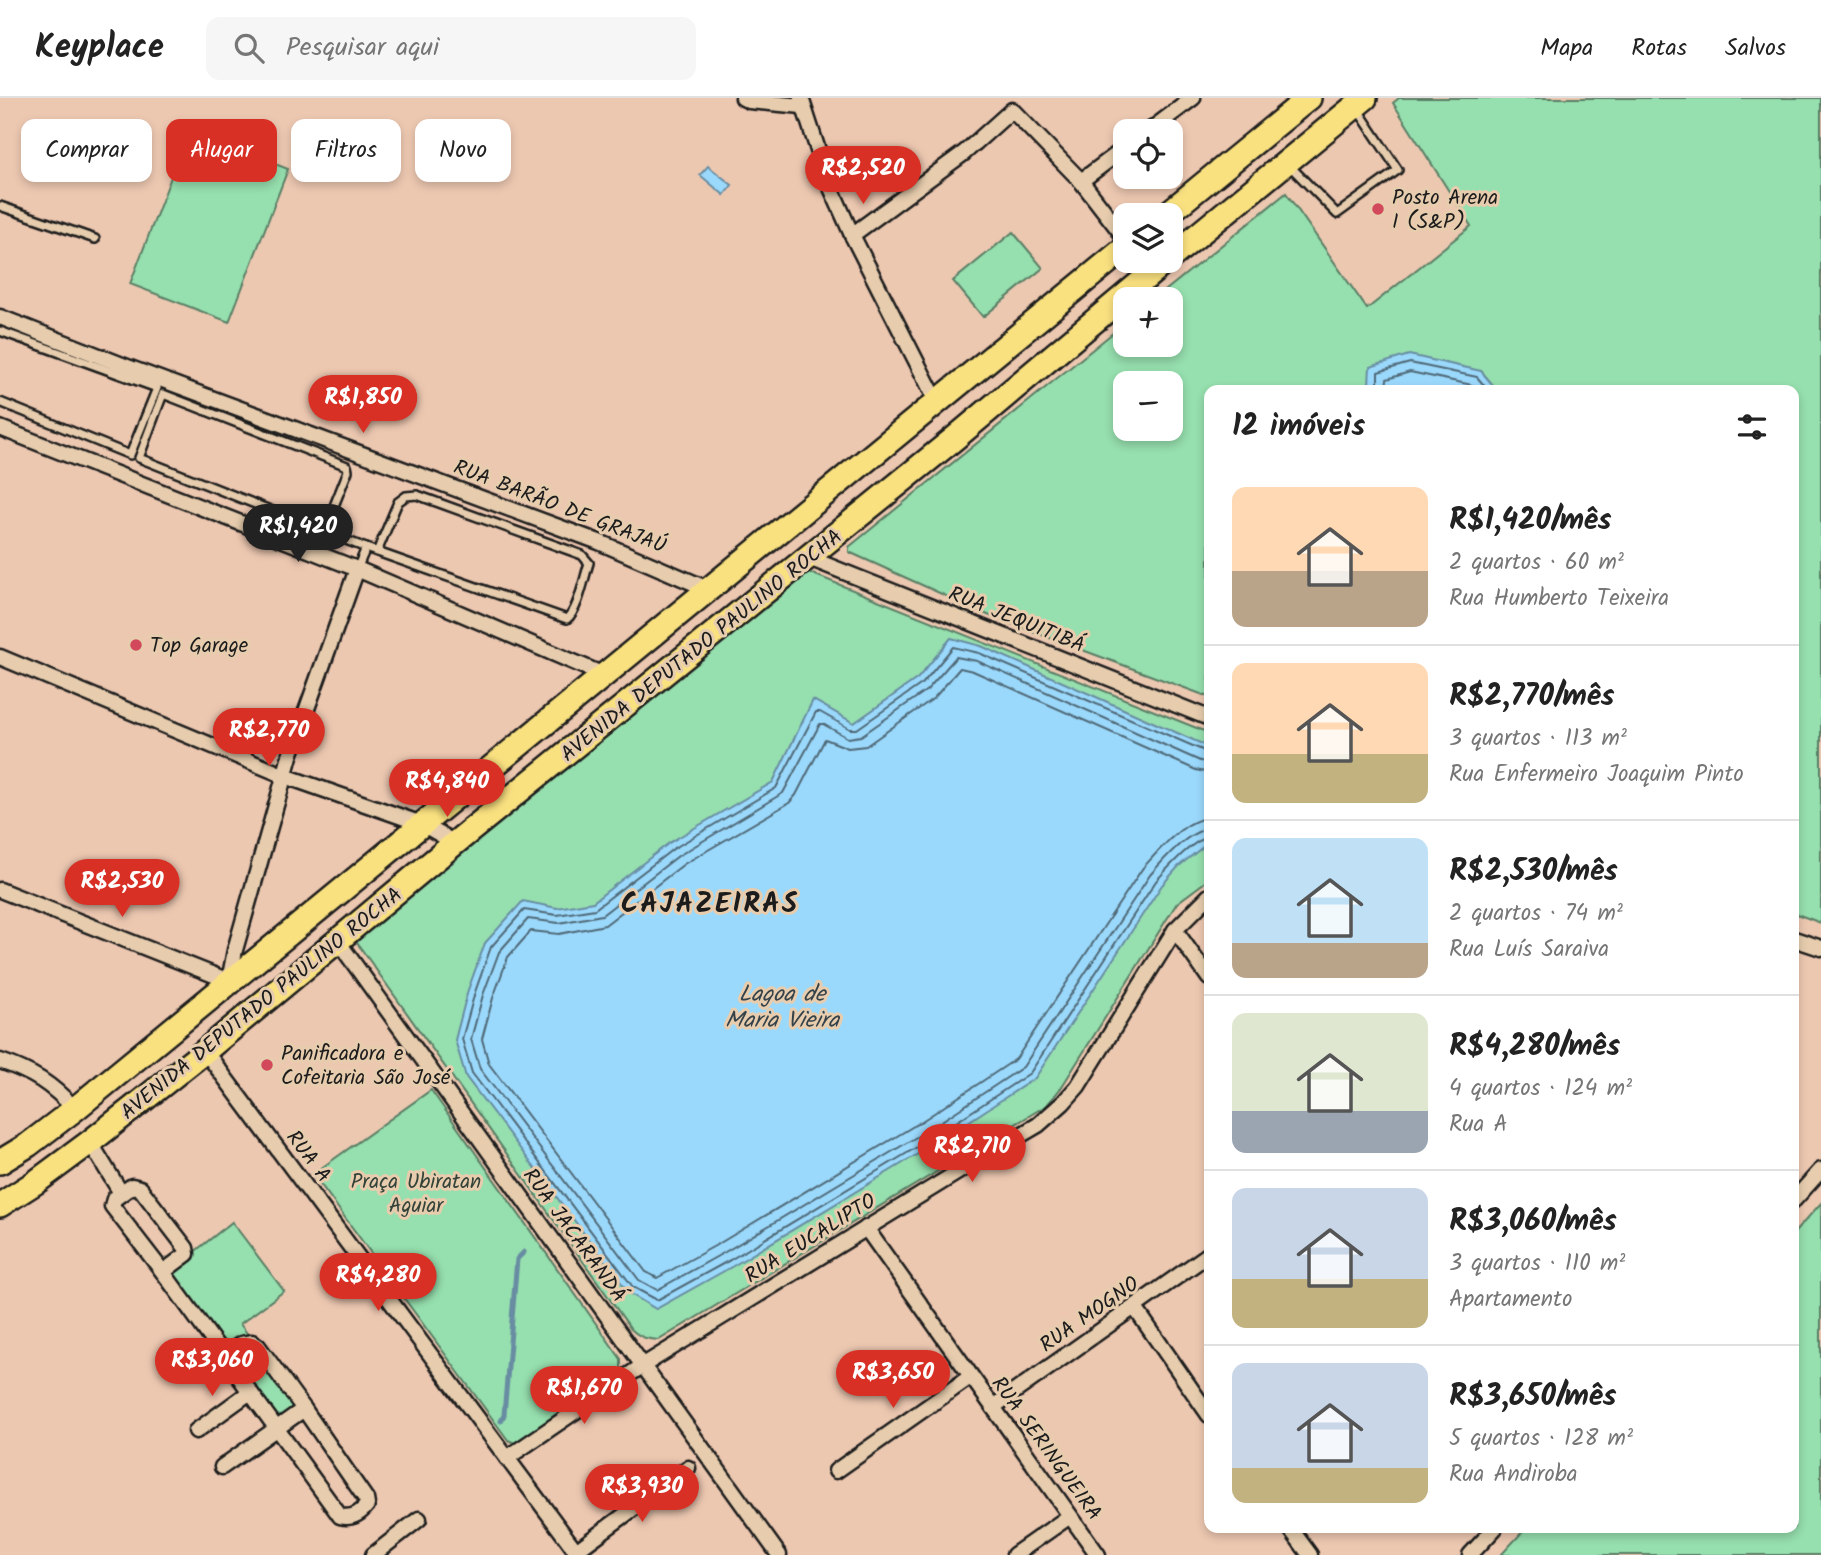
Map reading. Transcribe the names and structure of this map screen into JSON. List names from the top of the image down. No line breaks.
{"streets":{"main road":["AVENIDA DEPUTADO PAULINO ROCHA"],"street":["RUA BARÃO DE GRAJAÚ","RUA JEQUITIBÁ","RUA A","RUA JACARANDÁ","RUA EUCALIPTO","RUA MOGNO","RUA SERINGUEIRA"]},"crossings":[["RUA BARÃO DE GRAJAÚ","AVENIDA DEPUTADO PAULINO ROCHA"],["RUA JEQUITIBÁ","AVENIDA DEPUTADO PAULINO ROCHA"],["AVENIDA DEPUTADO PAULINO ROCHA","RUA A"],["AVENIDA DEPUTADO PAULINO ROCHA","RUA JACARANDÁ"],["RUA A","RUA EUCALIPTO"],["RUA JACARANDÁ","RUA EUCALIPTO"],["RUA EUCALIPTO","RUA SERINGUEIRA"],["RUA MOGNO","RUA SERINGUEIRA"]],"districts":["CAJAZEIRAS"],"water":["Lagoa de Maria Vieira"],"parks":["Praça Ubiratan Aguiar"],"places":["Posto Arena I (S&P)","Top Garage","Panificadora e Cofeitaria São José"],"page":{"header":"Keyplace","search":"Pesquisar aqui","nav":["Mapa","Rotas","Salvos"],"map_buttons":["+","−"],"chip":["Comprar","Alugar","Filtros","Novo"],"price":["R$2,520","R$1,850","R$1,420","R$2,770","R$4,840","R$2,530","R$2,710","R$4,280","R$3,060","R$3,650","R$1,670","R$3,930"],"heading":"12 imóveis","list":[{"name":"R$1,420/mês","note":"2 quartos · 60 m² · Rua Humberto Teixeira"},{"name":"R$2,770/mês","note":"3 quartos · 113 m² · Rua Enfermeiro Joaquim Pinto"},{"name":"R$2,530/mês","note":"2 quartos · 74 m² · Rua Luís Saraiva"},{"name":"R$4,280/mês","note":"4 quartos · 124 m² · Rua A"},{"name":"R$3,060/mês","note":"3 quartos · 110 m² · Apartamento"},{"name":"R$3,650/mês","note":"5 quartos · 128 m² · Rua Andiroba"}]}}
